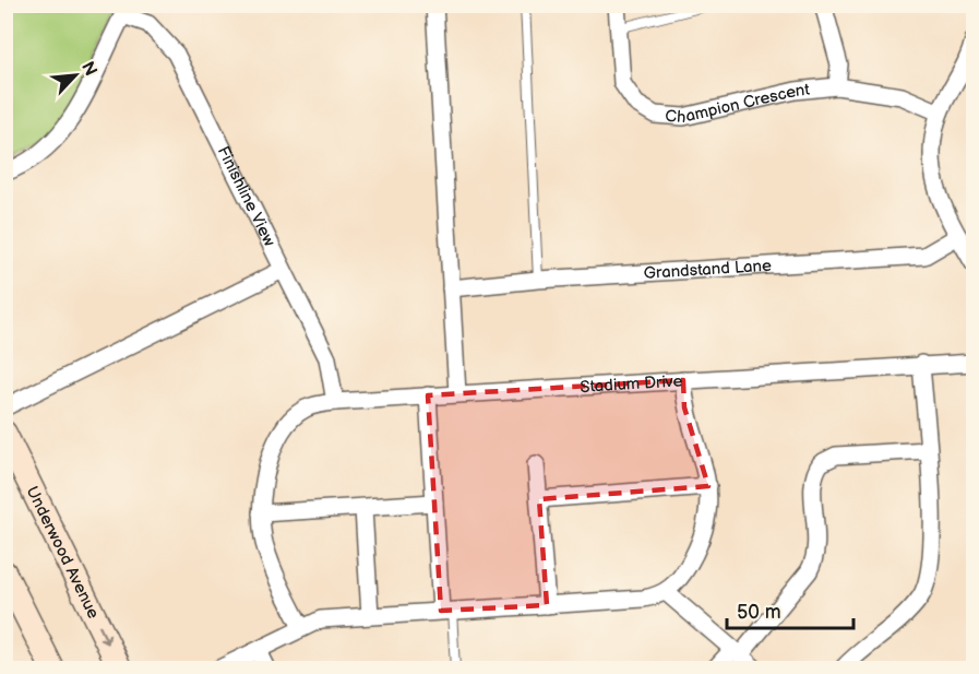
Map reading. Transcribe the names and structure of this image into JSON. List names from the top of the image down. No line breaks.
{"streets":{"main road":["Underwood Avenue"],"street":["Champion Crescent","Finishline View","Grandstand Lane","Stadium Drive"]},"crossings":[["Finishline View","Stadium Drive"]],"scale_bar":"50 m","north":"top right"}
